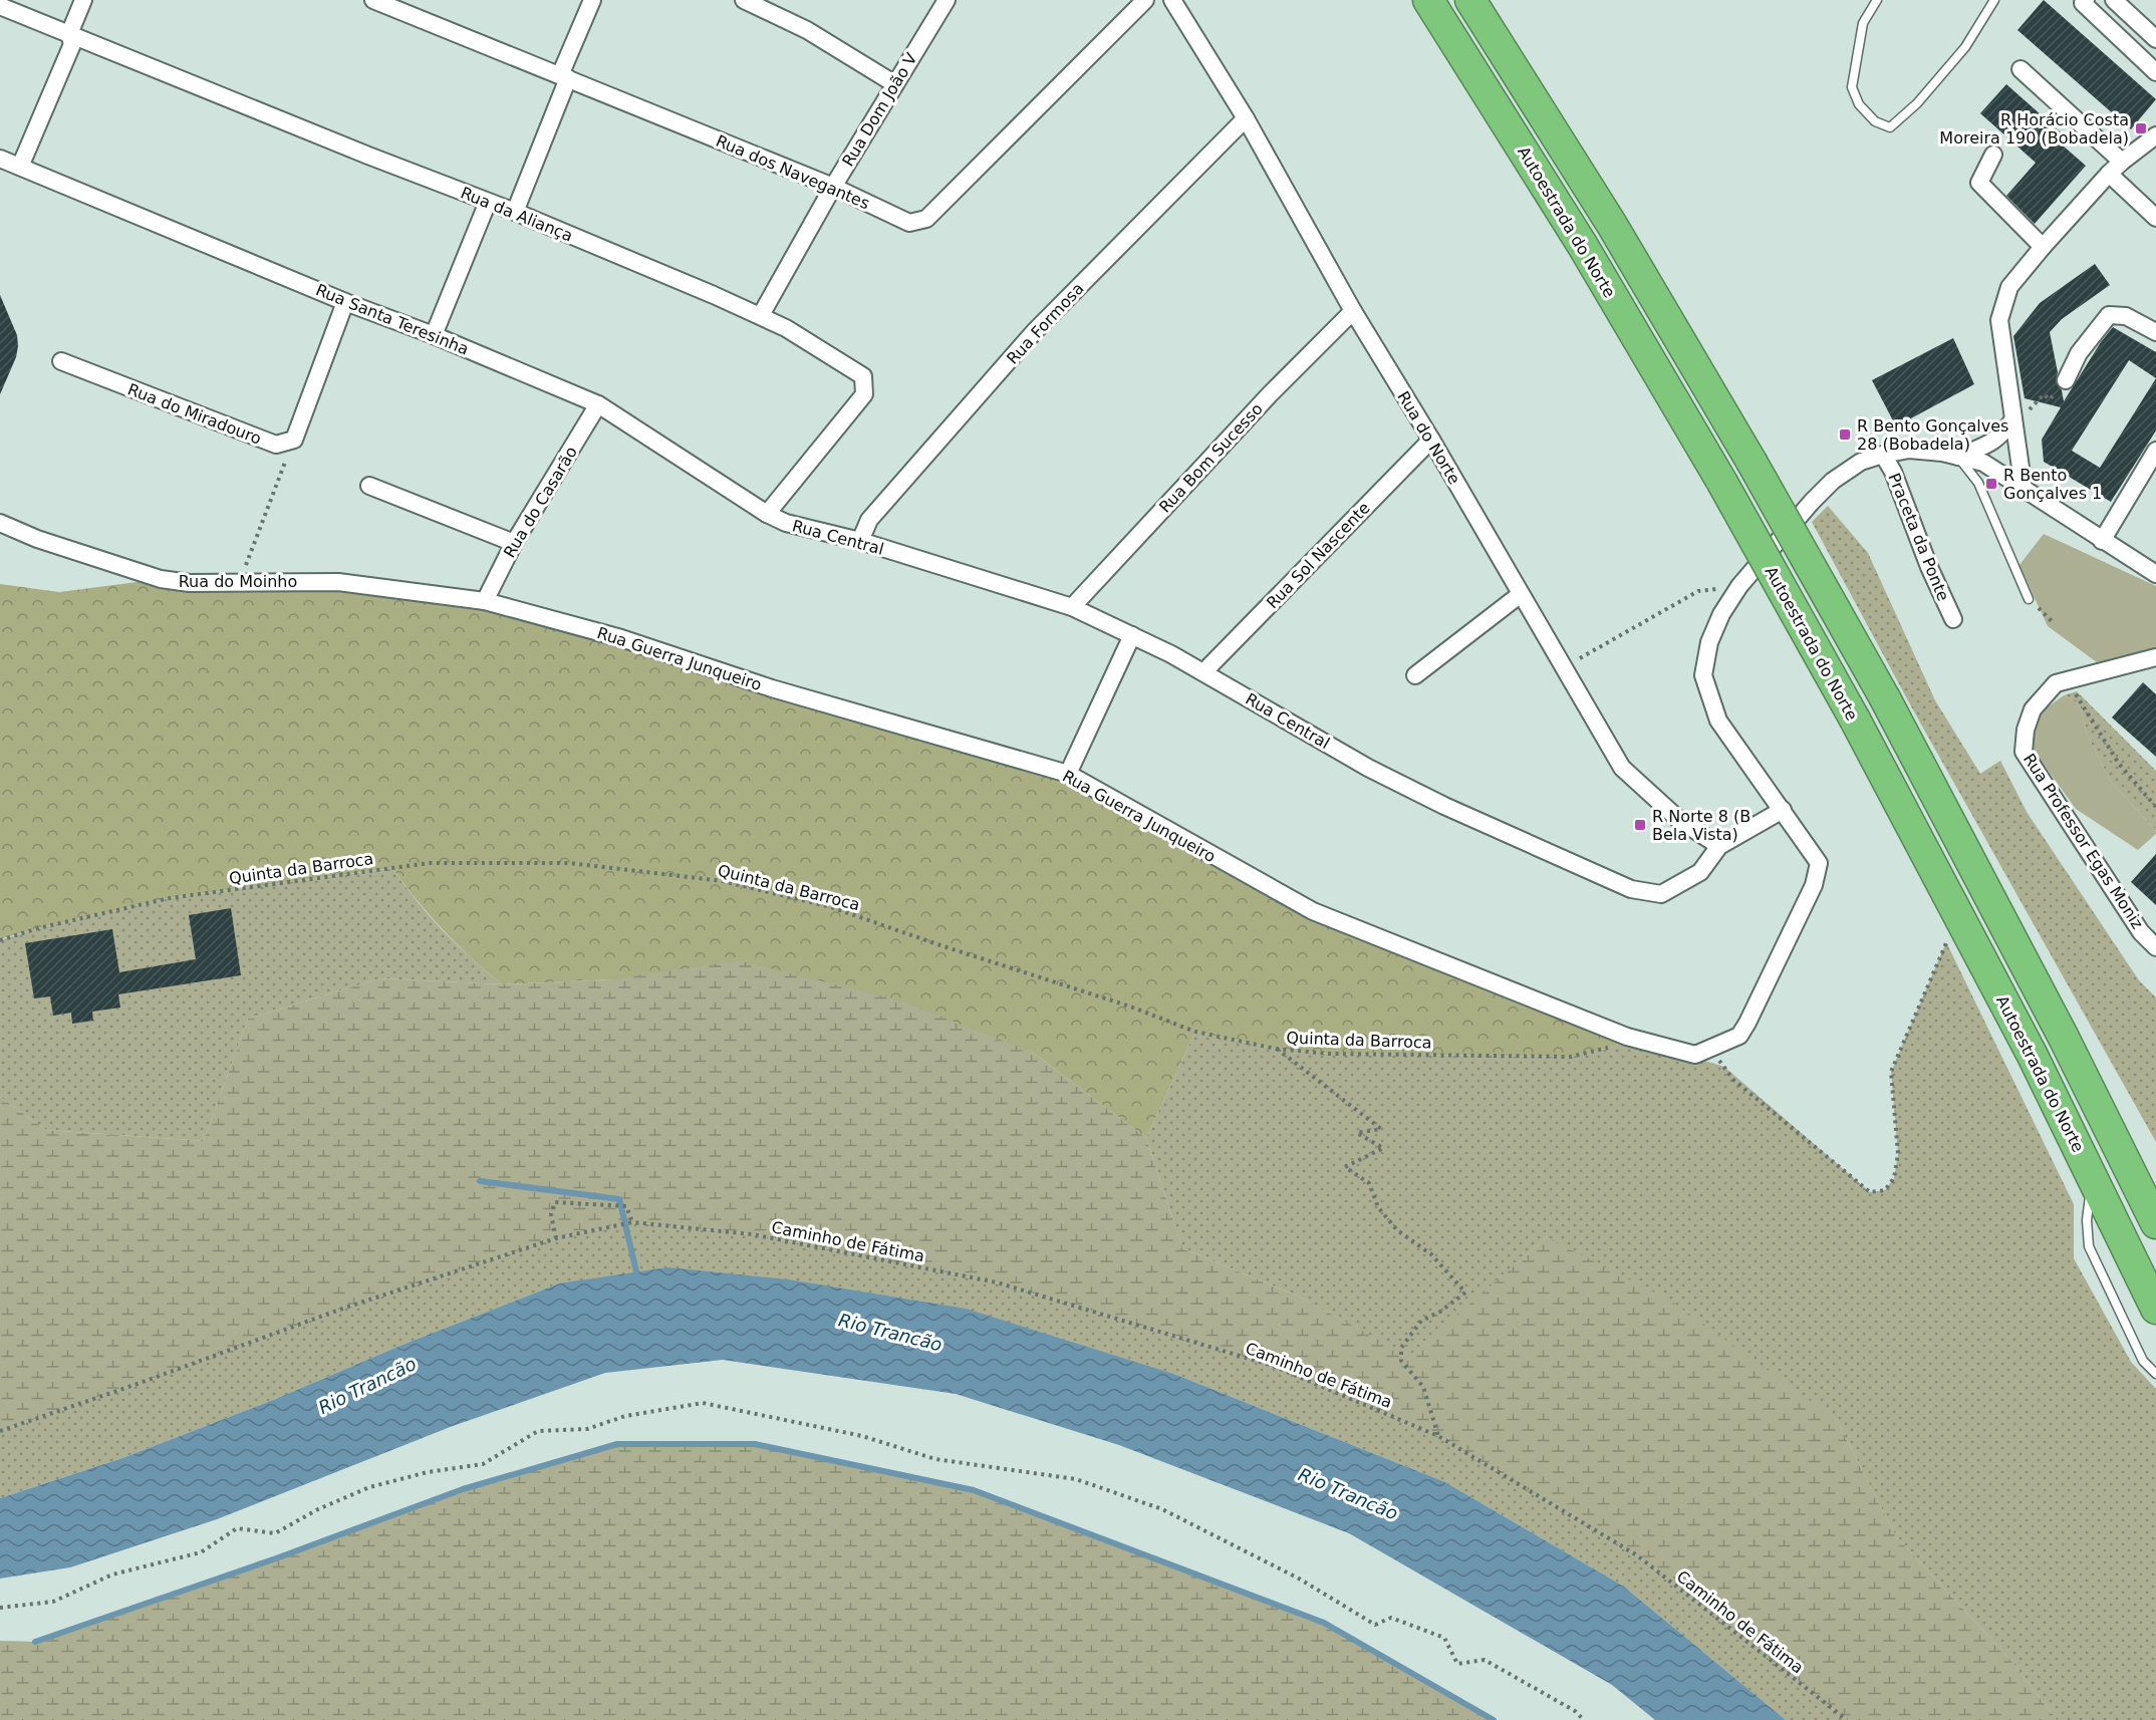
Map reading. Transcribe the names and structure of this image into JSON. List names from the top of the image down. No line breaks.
{"streets":{"highway":["Autoestrada do Norte"],"street":["Rua Dom João V","Rua dos Navegantes","Rua da Aliança","Rua Santa Teresinha","Rua Formosa","Rua do Miradouro","Rua do Norte","Rua Bom Sucesso","Rua do Casarão","Rua Central","Praceta da Ponte","Rua Sol Nascente","Rua do Moinho","Rua Guerra Junqueiro","Rua Professor Egas Moniz"],"path":["Quinta da Barroca","Caminho de Fátima"]},"crossings":[["Rua Dom João V","Rua dos Navegantes"],["Rua Dom João V","Rua da Aliança"],["Rua da Aliança","Rua Santa Teresinha"],["Rua da Aliança","Rua Central"],["Rua Santa Teresinha","Rua do Casarão"],["Rua Santa Teresinha","Rua Central"],["Rua Formosa","Rua do Norte"],["Rua Formosa","Rua Central"],["Rua do Norte","Rua Bom Sucesso"],["Rua do Norte","Rua Central"],["Rua do Norte","Rua Sol Nascente"],["Rua Bom Sucesso","Rua Central"],["Rua do Casarão","Rua do Moinho"],["Rua do Casarão","Rua Guerra Junqueiro"],["Rua Central","Rua Sol Nascente"],["Rua Central","Rua Guerra Junqueiro"],["Rua do Moinho","Rua Guerra Junqueiro"],["Rua Guerra Junqueiro","Quinta da Barroca"]],"water":["Rio Trancão"],"places":{"transit":["R Horácio Costa Moreira 190 (Bobadela)","R Bento Gonçalves 28 (Bobadela)","R Bento Gonçalves 1","R Norte 8 (B Bela Vista)"]}}
